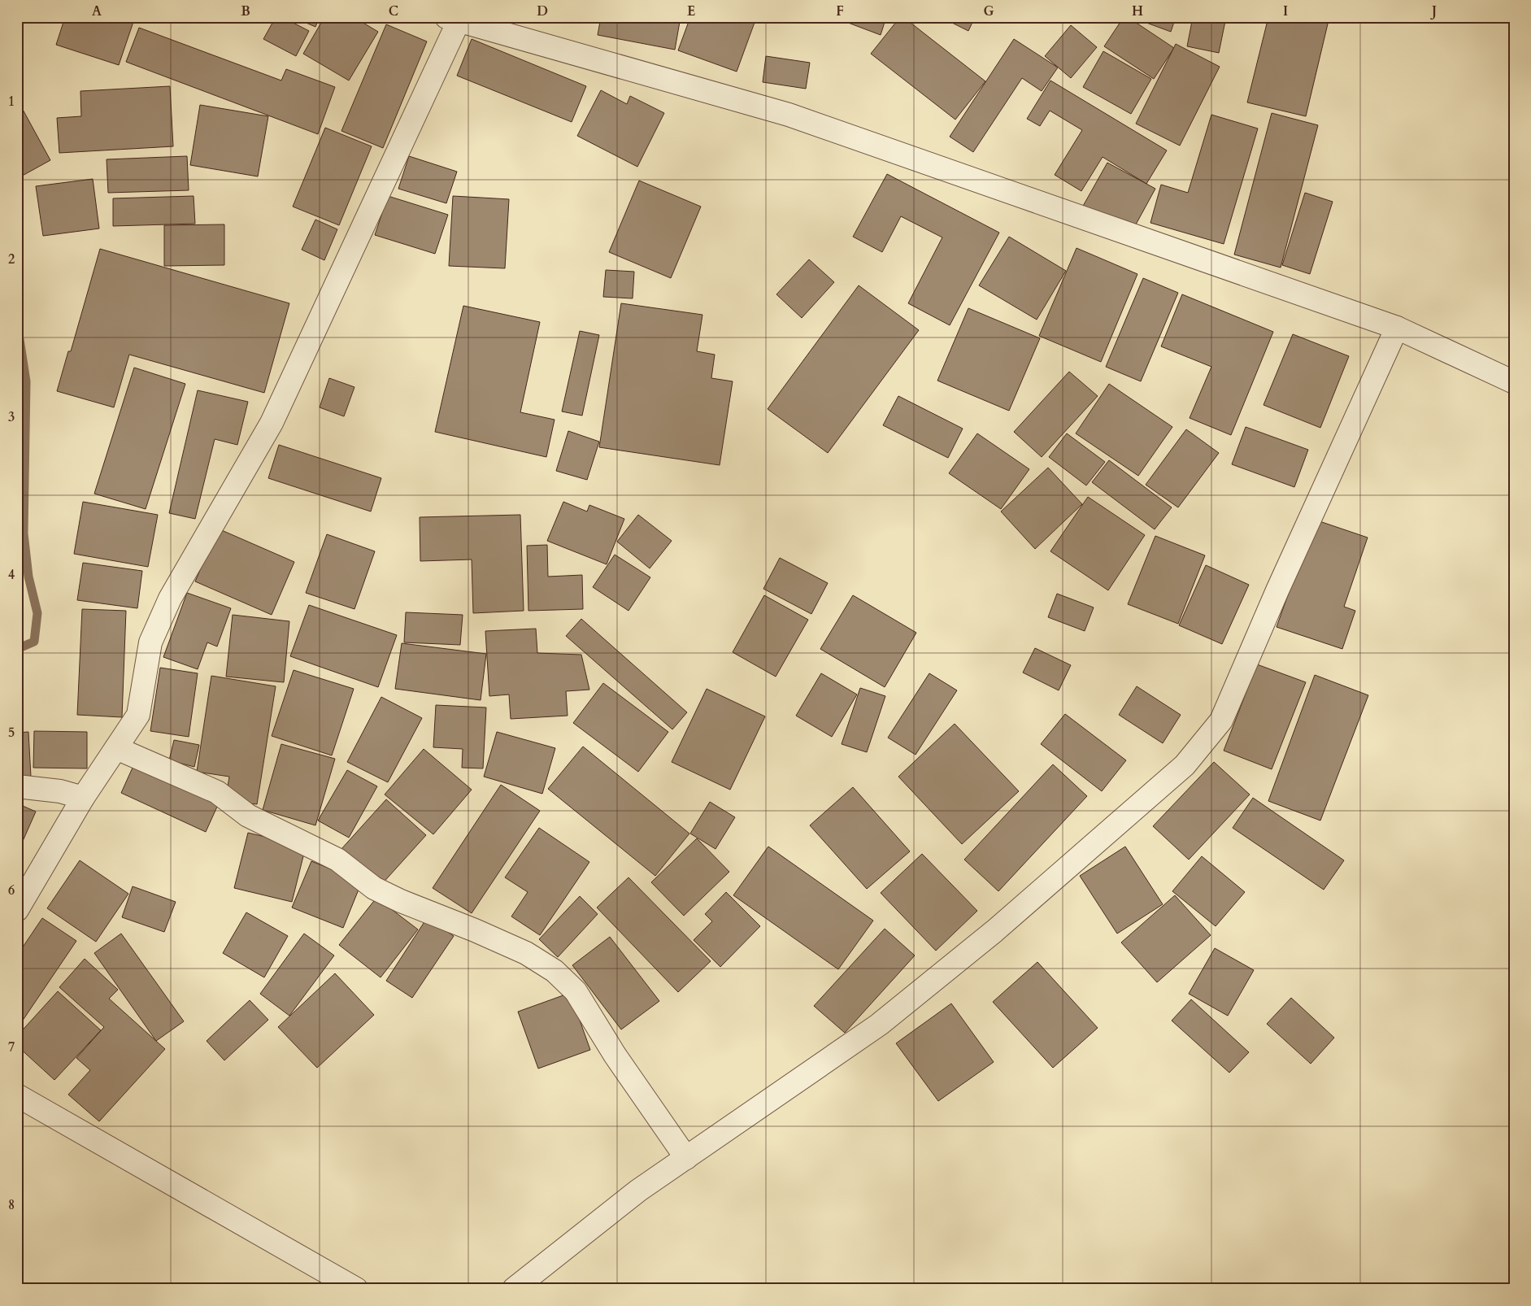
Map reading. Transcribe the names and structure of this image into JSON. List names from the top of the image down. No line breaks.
{"grid":{"columns":["A","B","C","D","E","F","G","H","I","J"],"rows":["1","2","3","4","5","6","7","8"]}}
